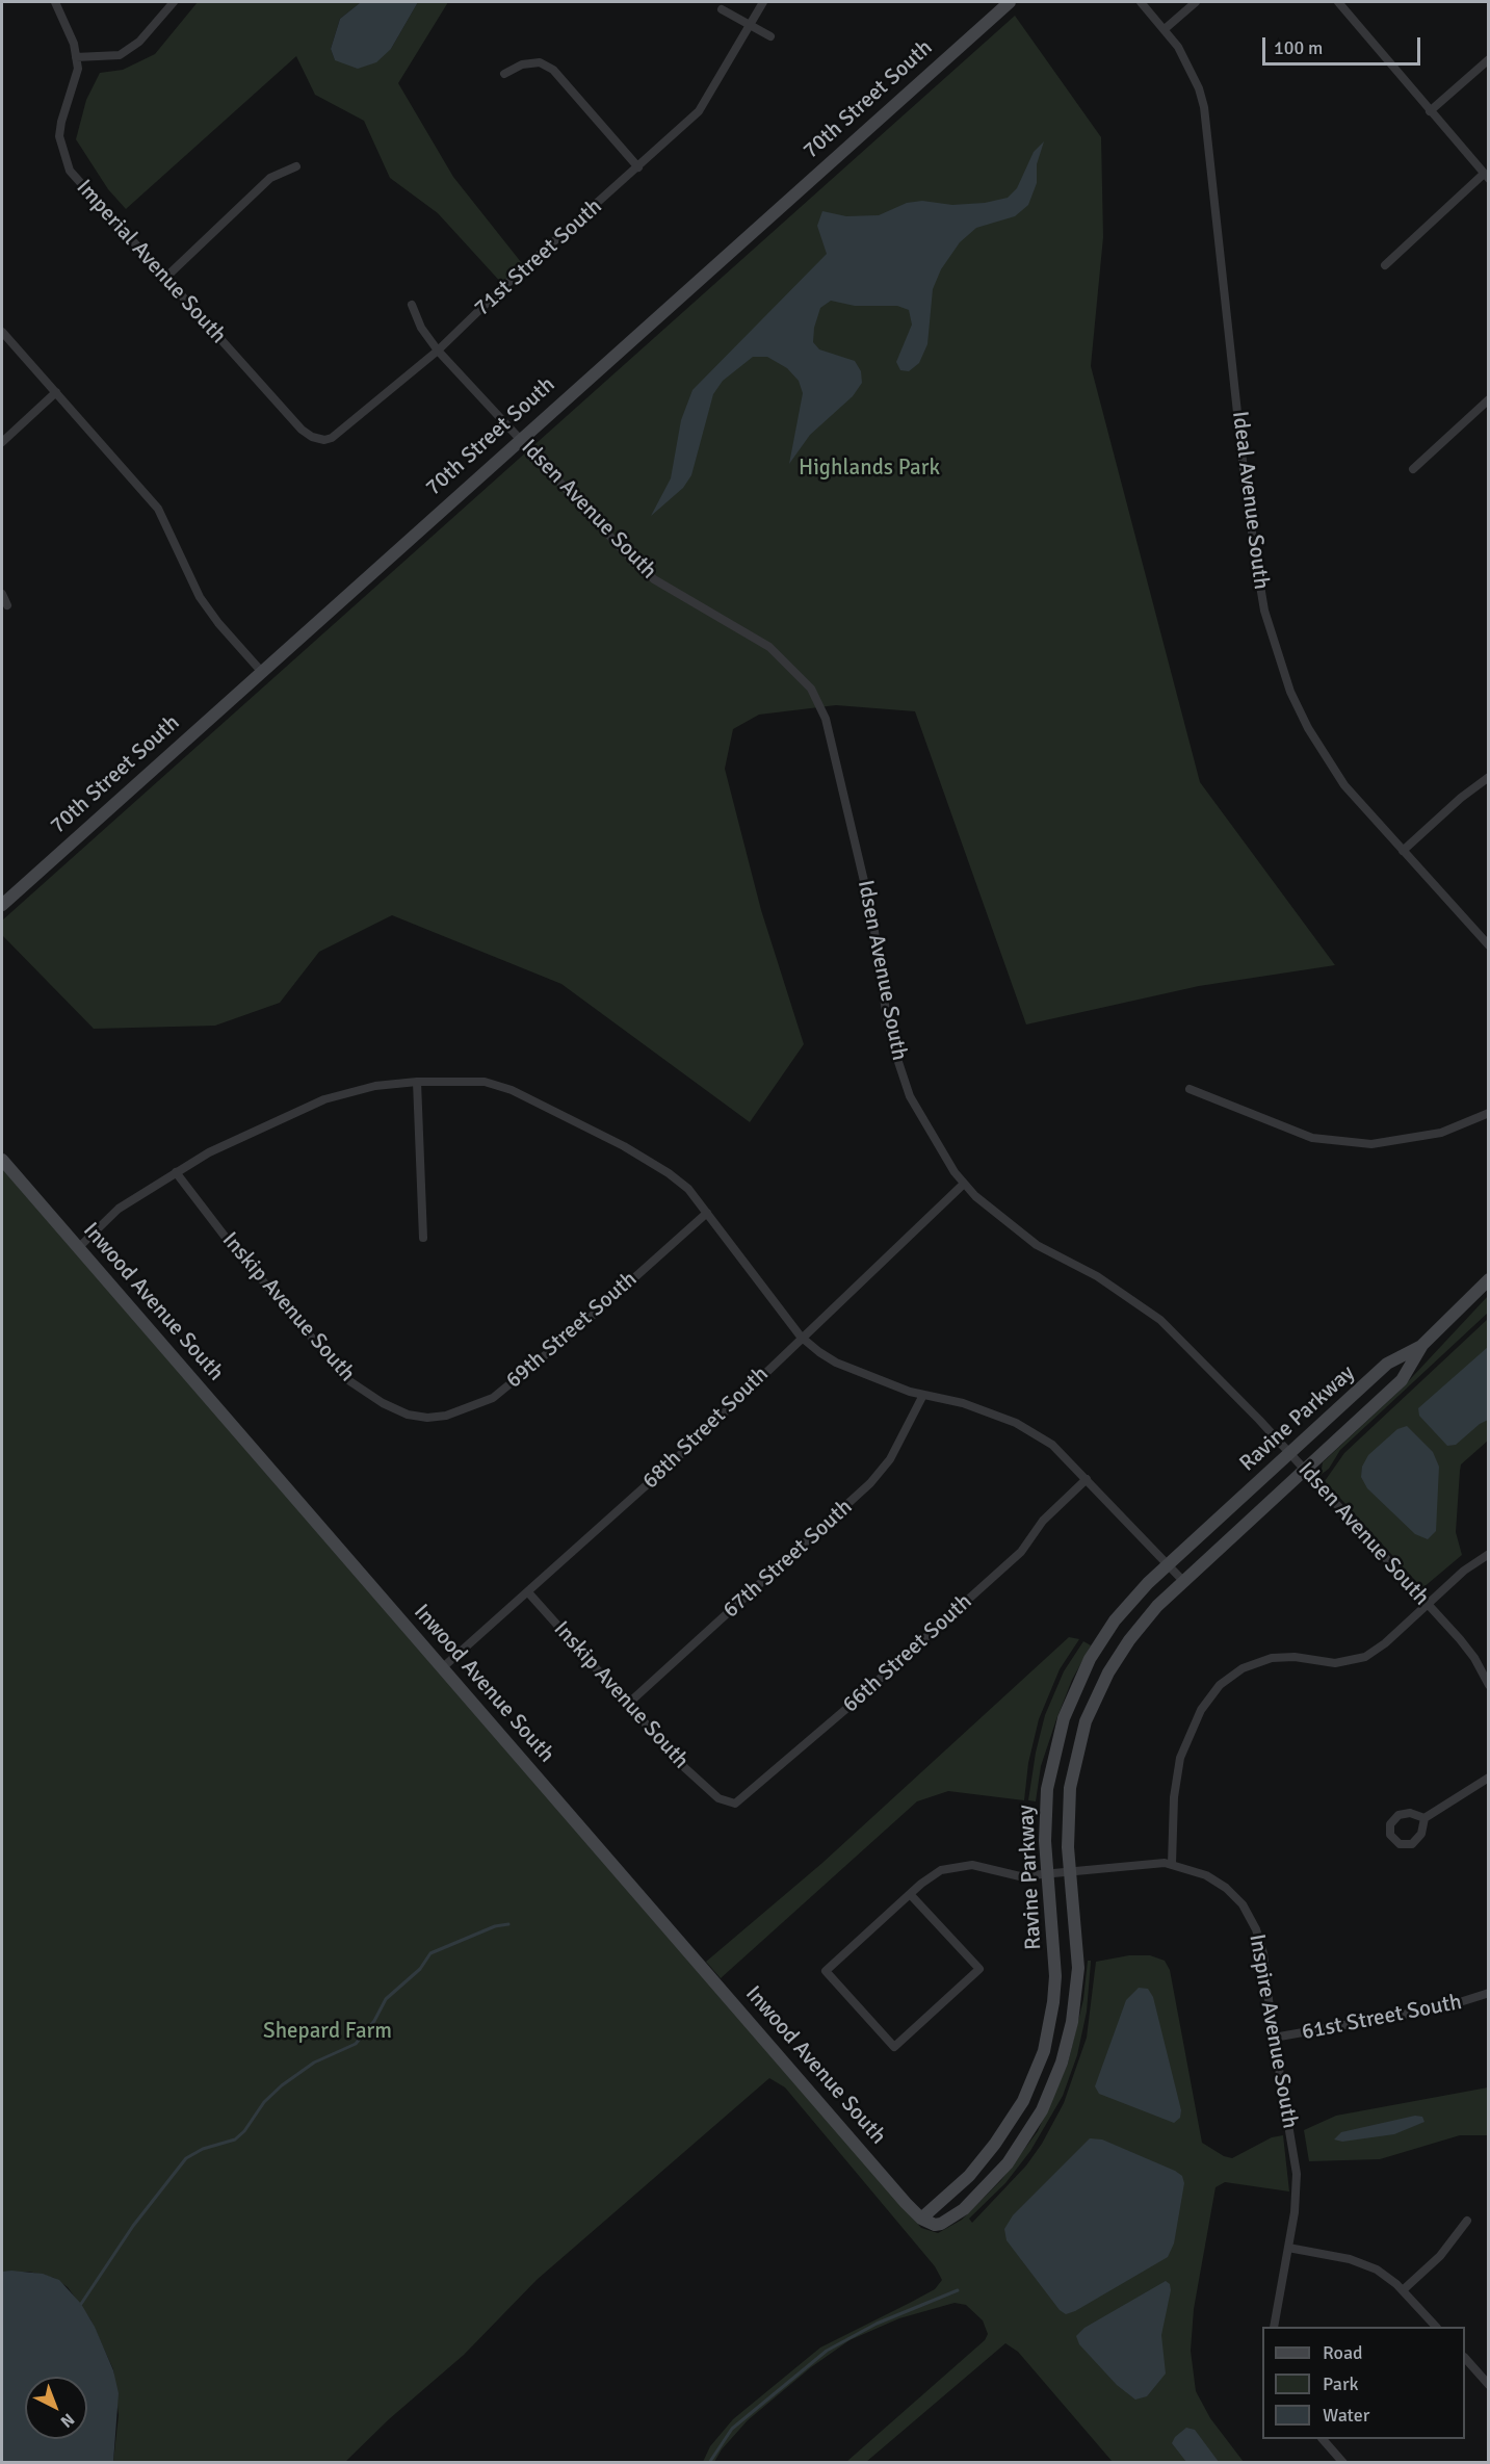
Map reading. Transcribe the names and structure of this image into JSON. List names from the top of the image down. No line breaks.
{"streets":{"street":["70th Street South","71st Street South","Imperial Avenue South","Ideal Avenue South","Idsen Avenue South","Inwood Avenue South","Inskip Avenue South","69th Street South","Ravine Parkway","68th Street South","67th Street South","66th Street South","61st Street South","Inspire Avenue South"]},"crossings":[["70th Street South","Idsen Avenue South"],["71st Street South","Imperial Avenue South"],["71st Street South","Idsen Avenue South"],["Idsen Avenue South","Ravine Parkway"],["Idsen Avenue South","68th Street South"],["Inwood Avenue South","Ravine Parkway"],["Inwood Avenue South","68th Street South"],["Inskip Avenue South","69th Street South"],["Inskip Avenue South","68th Street South"],["Inskip Avenue South","67th Street South"],["Inskip Avenue South","66th Street South"],["Ravine Parkway","Inspire Avenue South"],["61st Street South","Inspire Avenue South"]],"parks":["Highlands Park","Shepard Farm"],"legend":["Road","Park","Water"],"scale_bar":"100 m","north":"bottom right"}
